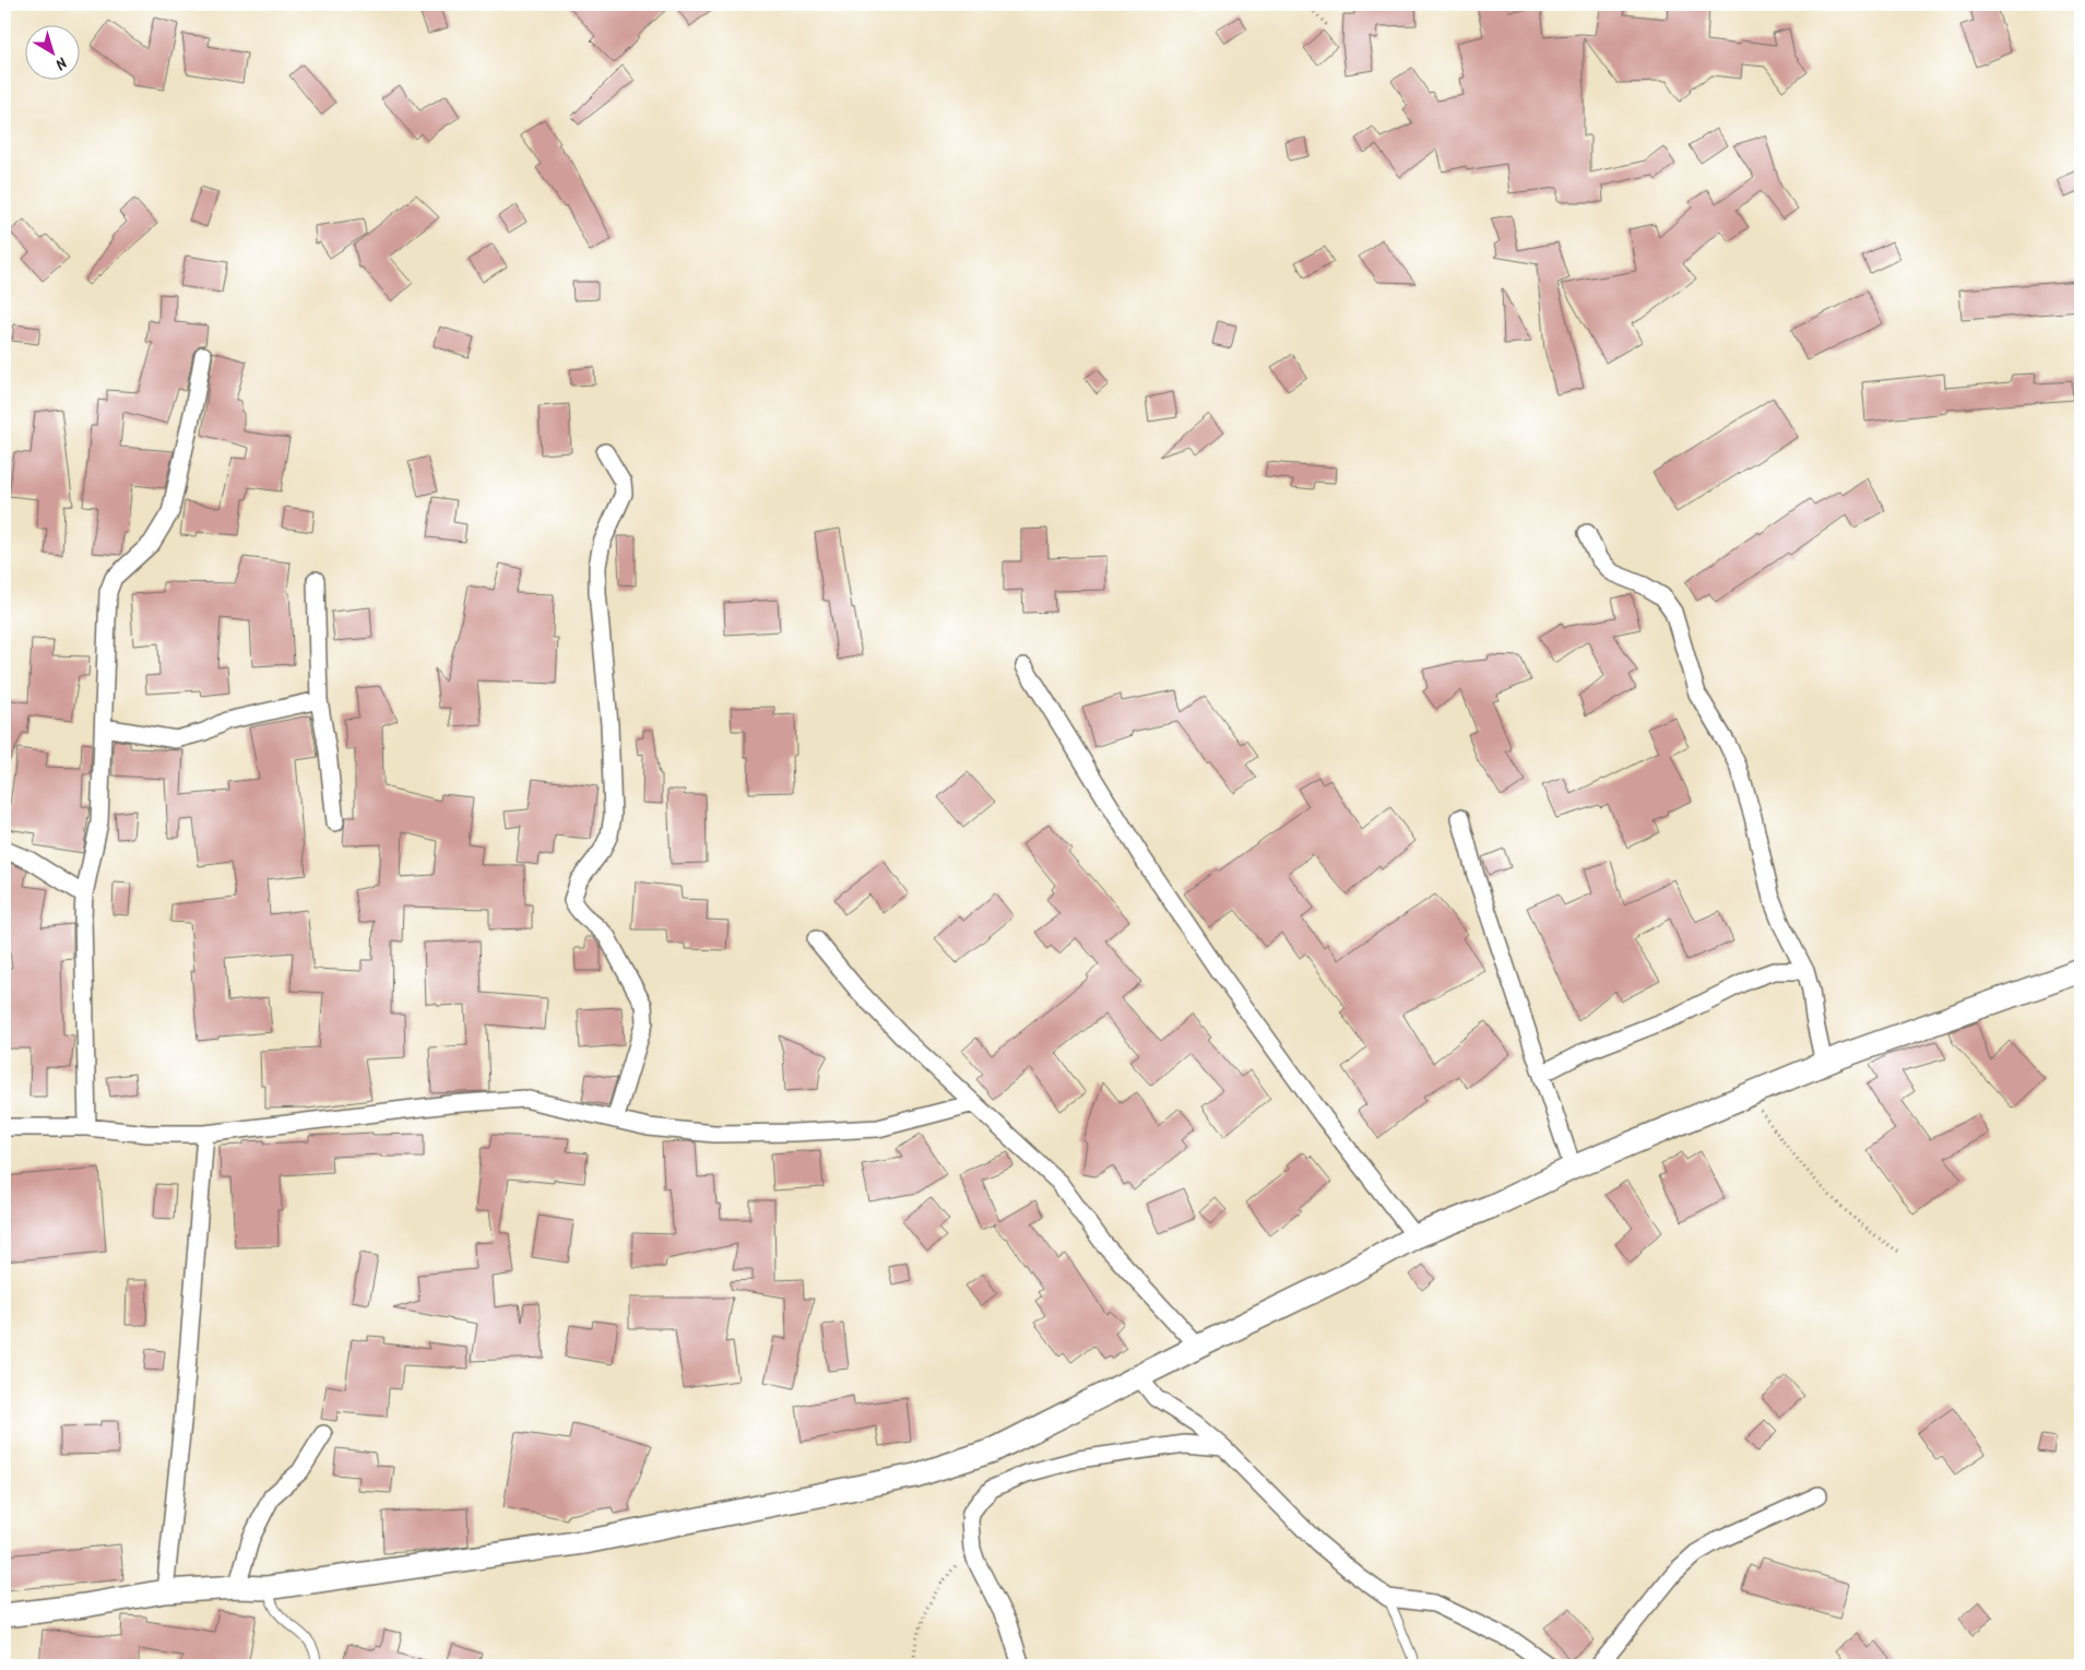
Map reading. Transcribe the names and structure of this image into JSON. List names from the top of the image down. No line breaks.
{"north":"bottom right"}
